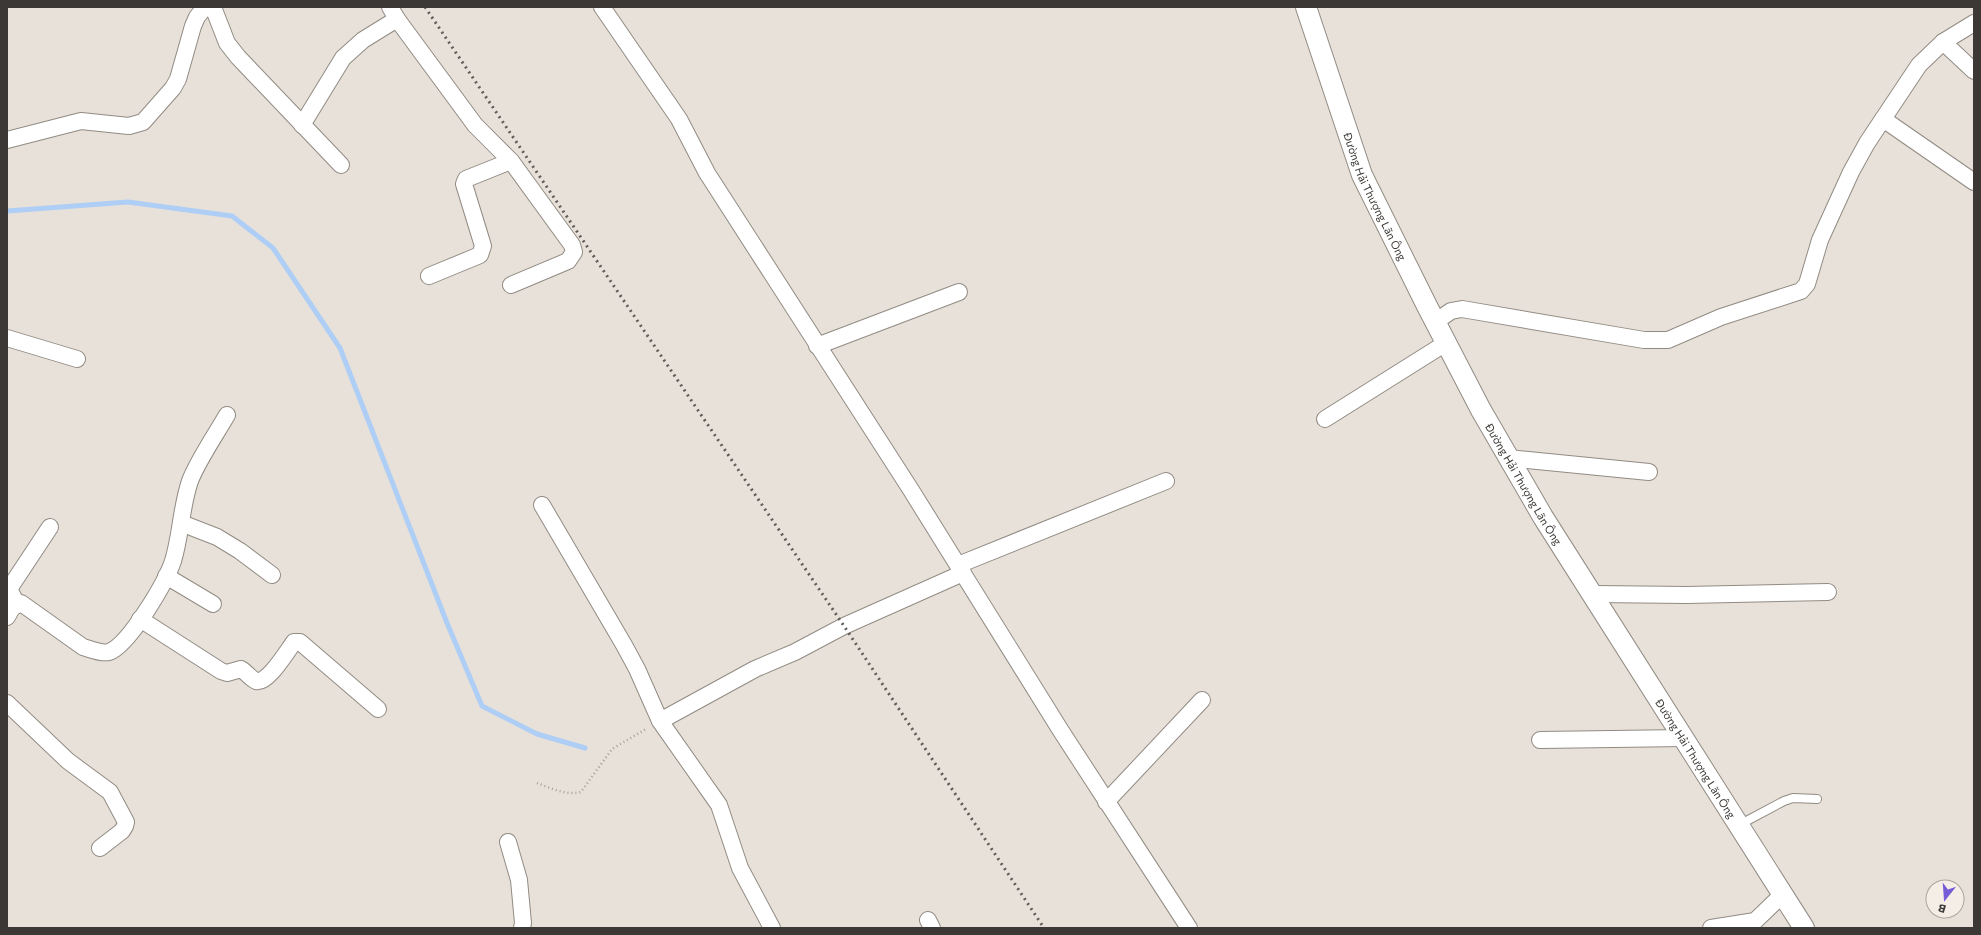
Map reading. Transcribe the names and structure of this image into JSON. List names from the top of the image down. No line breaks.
{"streets":{"street":["Đường Hải Thượng Lãn Ông"]},"north":"bottom"}
